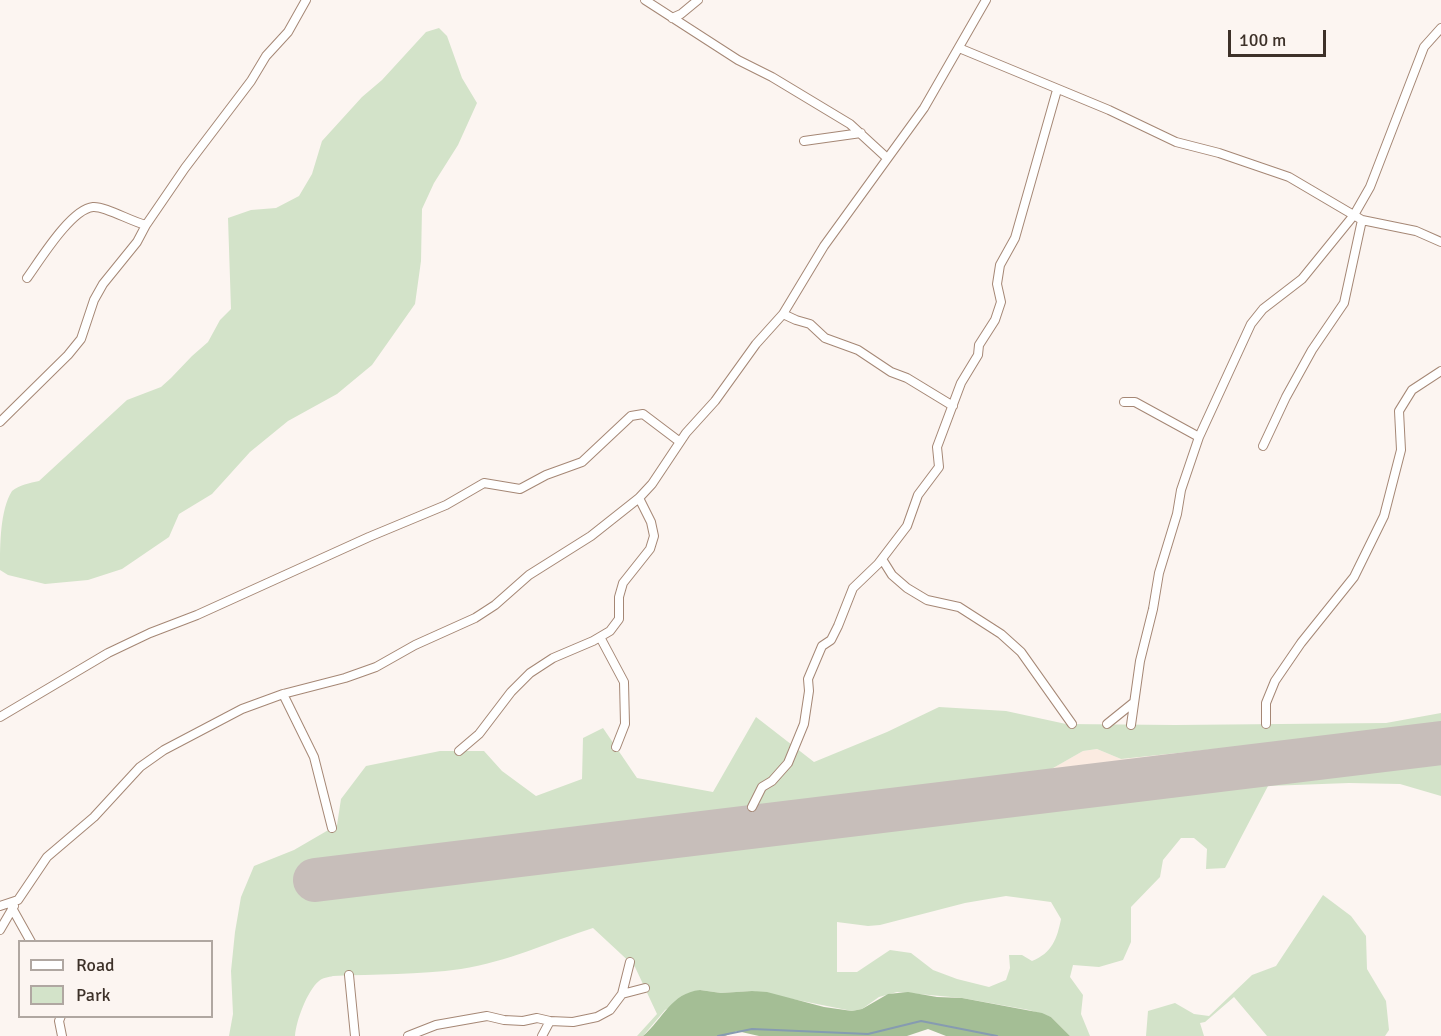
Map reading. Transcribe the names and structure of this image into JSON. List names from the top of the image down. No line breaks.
{"legend":["Road","Park"],"scale_bar":"100 m"}
